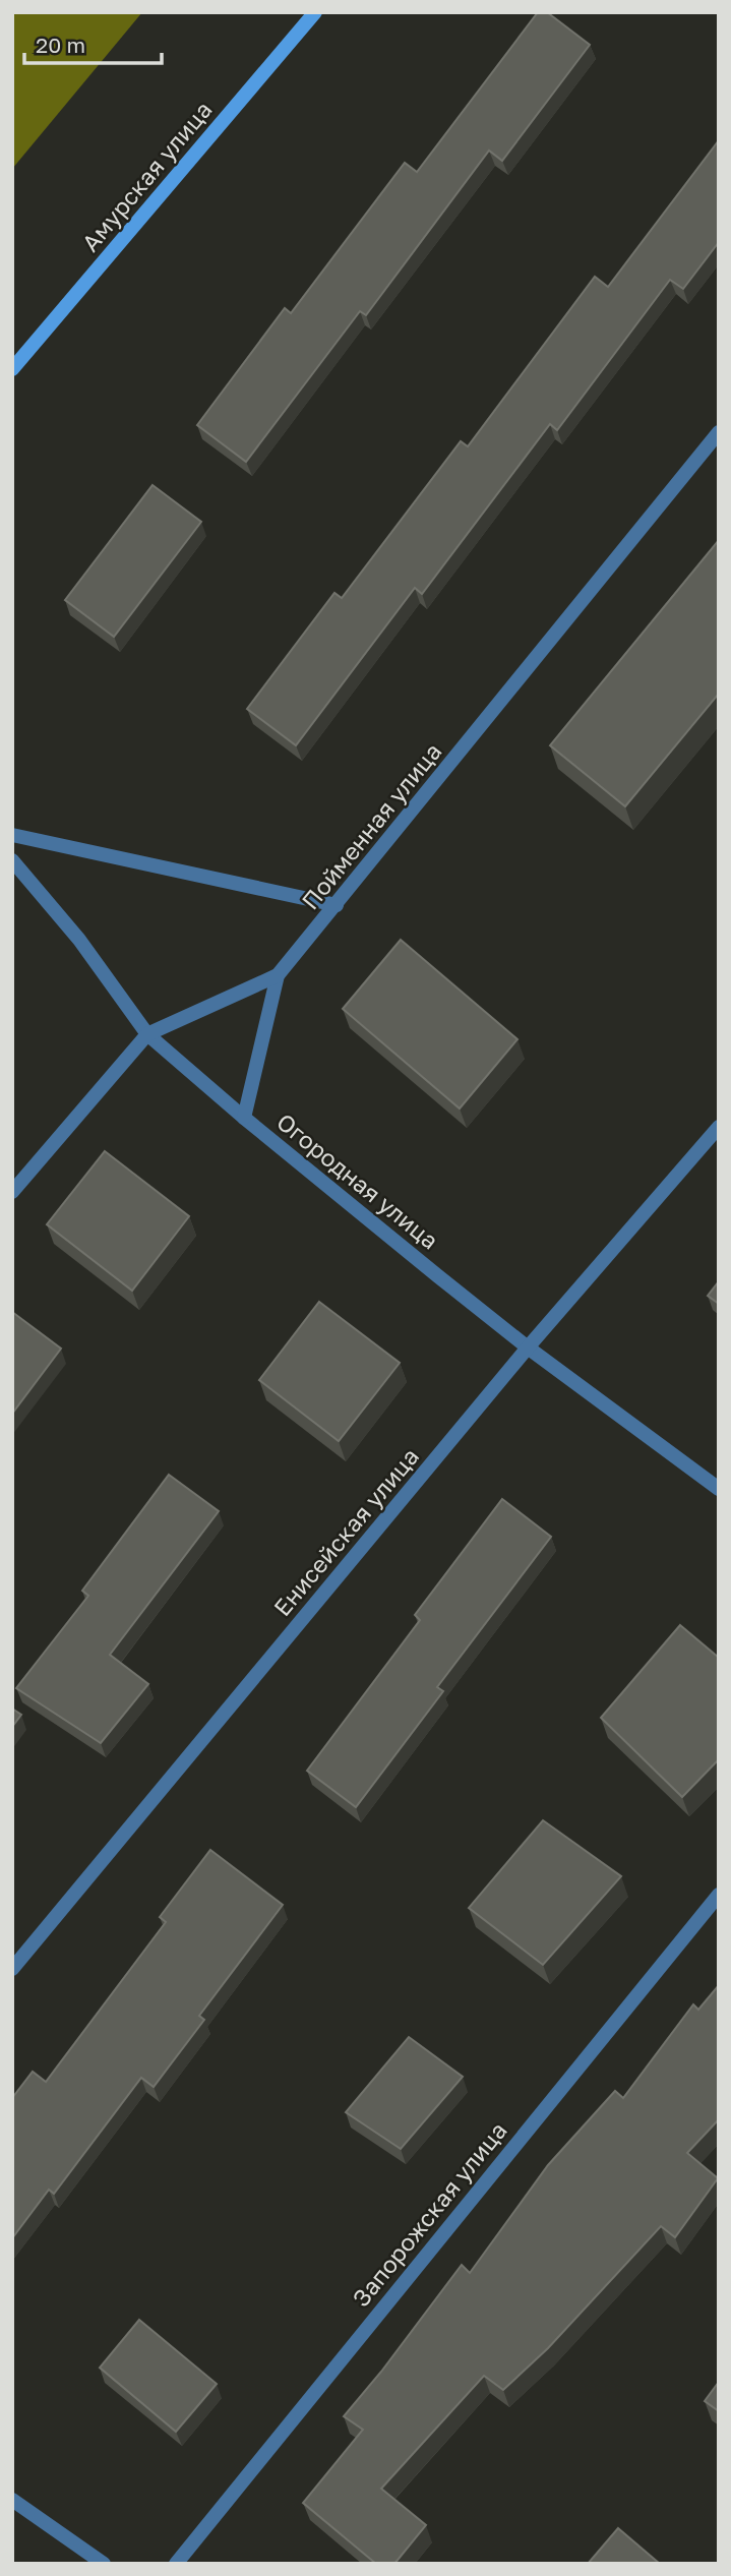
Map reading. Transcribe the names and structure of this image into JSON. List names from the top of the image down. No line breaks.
{"streets":{"street":["Амурская улица","Пойменная улица","Огородная улица","Енисейская улица","Запорожская улица"]},"crossings":[["Пойменная улица","Огородная улица"],["Огородная улица","Енисейская улица"]],"scale_bar":"20 m"}
